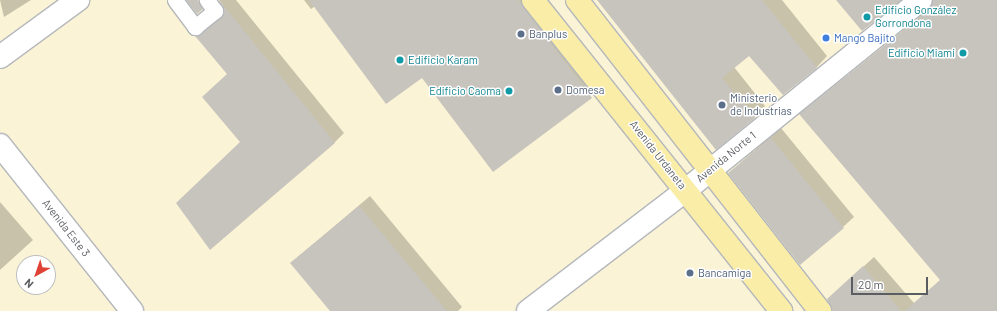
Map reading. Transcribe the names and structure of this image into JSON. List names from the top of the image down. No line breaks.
{"streets":{"main road":["Avenida Urdaneta"],"street":["Avenida Norte 1","Avenida Este 3"]},"crossings":[["Avenida Urdaneta","Avenida Norte 1"]],"places":["Edificio González Gorrondona","Banplus","Mango Bajito","Edificio Miami","Edificio Karam","Domesa","Edificio Caoma","Ministerio de Industrias","Bancamiga"],"scale_bar":"20 m","north":"bottom left"}
